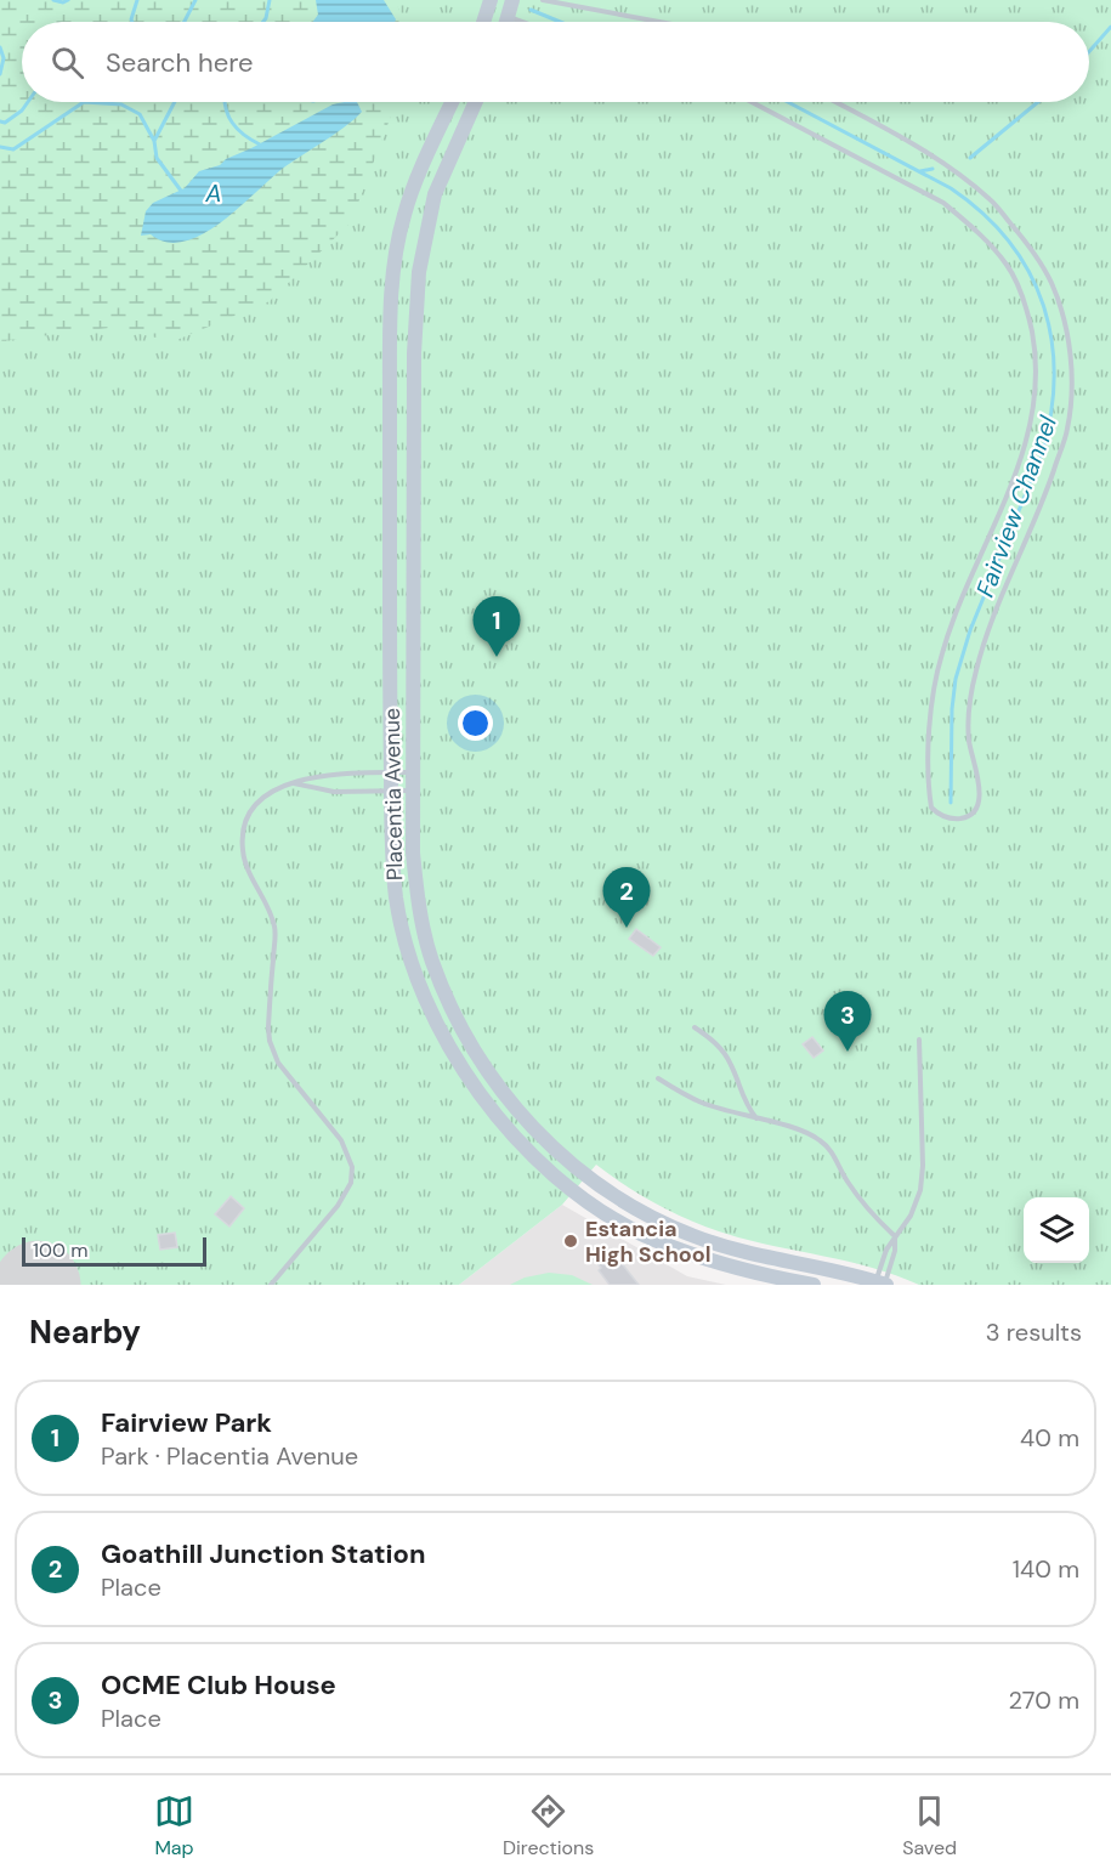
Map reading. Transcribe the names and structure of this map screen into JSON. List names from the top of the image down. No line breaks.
{"streets":{"main road":["Placentia Avenue"]},"water":["A","Fairview Channel"],"places":["Estancia High School"],"scale_bar":"100 m","page":{"search":"Search here","pins":["1","2","3"],"scale":"100 m","heading":["Nearby","3 results"],"list":[{"mark":"1","name":"Fairview Park","note":"Park · Placentia Avenue","value":"40 m"},{"mark":"2","name":"Goathill Junction Station","note":"Place","value":"140 m"},{"mark":"3","name":"OCME Club House","note":"Place","value":"270 m"}],"nav":["Map","Directions","Saved"]}}
